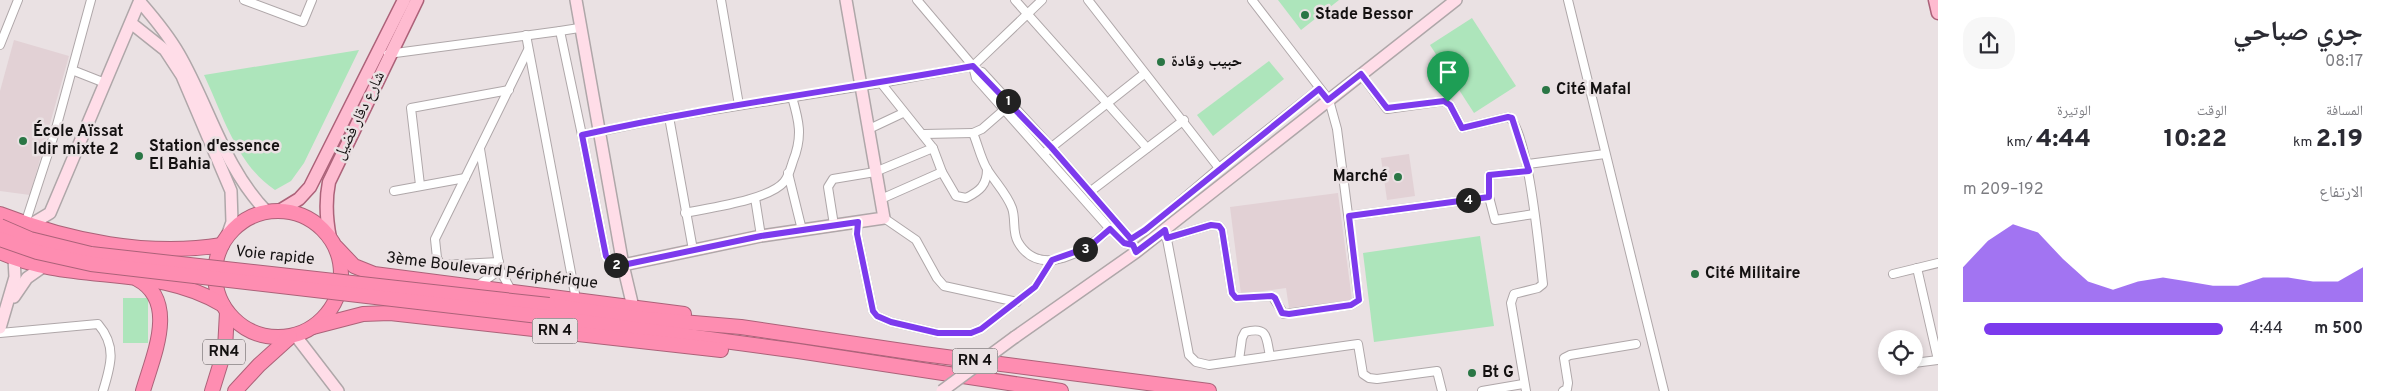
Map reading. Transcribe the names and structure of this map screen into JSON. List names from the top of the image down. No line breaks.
{"streets":{"highway":["Voie rapide","3ème Boulevard Périphérique","RN 4","RN4"],"main road":["شارع دقار فضيل"]},"crossings":[["شارع دقار فضيل","3ème Boulevard Périphérique"],["شارع دقار فضيل","RN 4"],["شارع دقار فضيل","RN4"],["Voie rapide","3ème Boulevard Périphérique"],["Voie rapide","RN 4"],["3ème Boulevard Périphérique","RN 4"],["3ème Boulevard Périphérique","RN4"],["RN 4","RN4"]],"places":["Stade Bessor","حبيب وقادة","Cité Mafal","École Aïssat Idir mixte 2","Station d'essence El Bahia","Marché","Cité Militaire","Bt G"],"page":{"heading":["جري صباحي","08:17"],"stats":[["المسافة","2.19 km"],["الوقت","10:22"],["الوتيرة","4:44 /km"]],"pins":["1","4","3","2"],"chart":["الارتفاع","192–209 m"],"list":[{"name":"500 m","note":"4:44"}]}}
